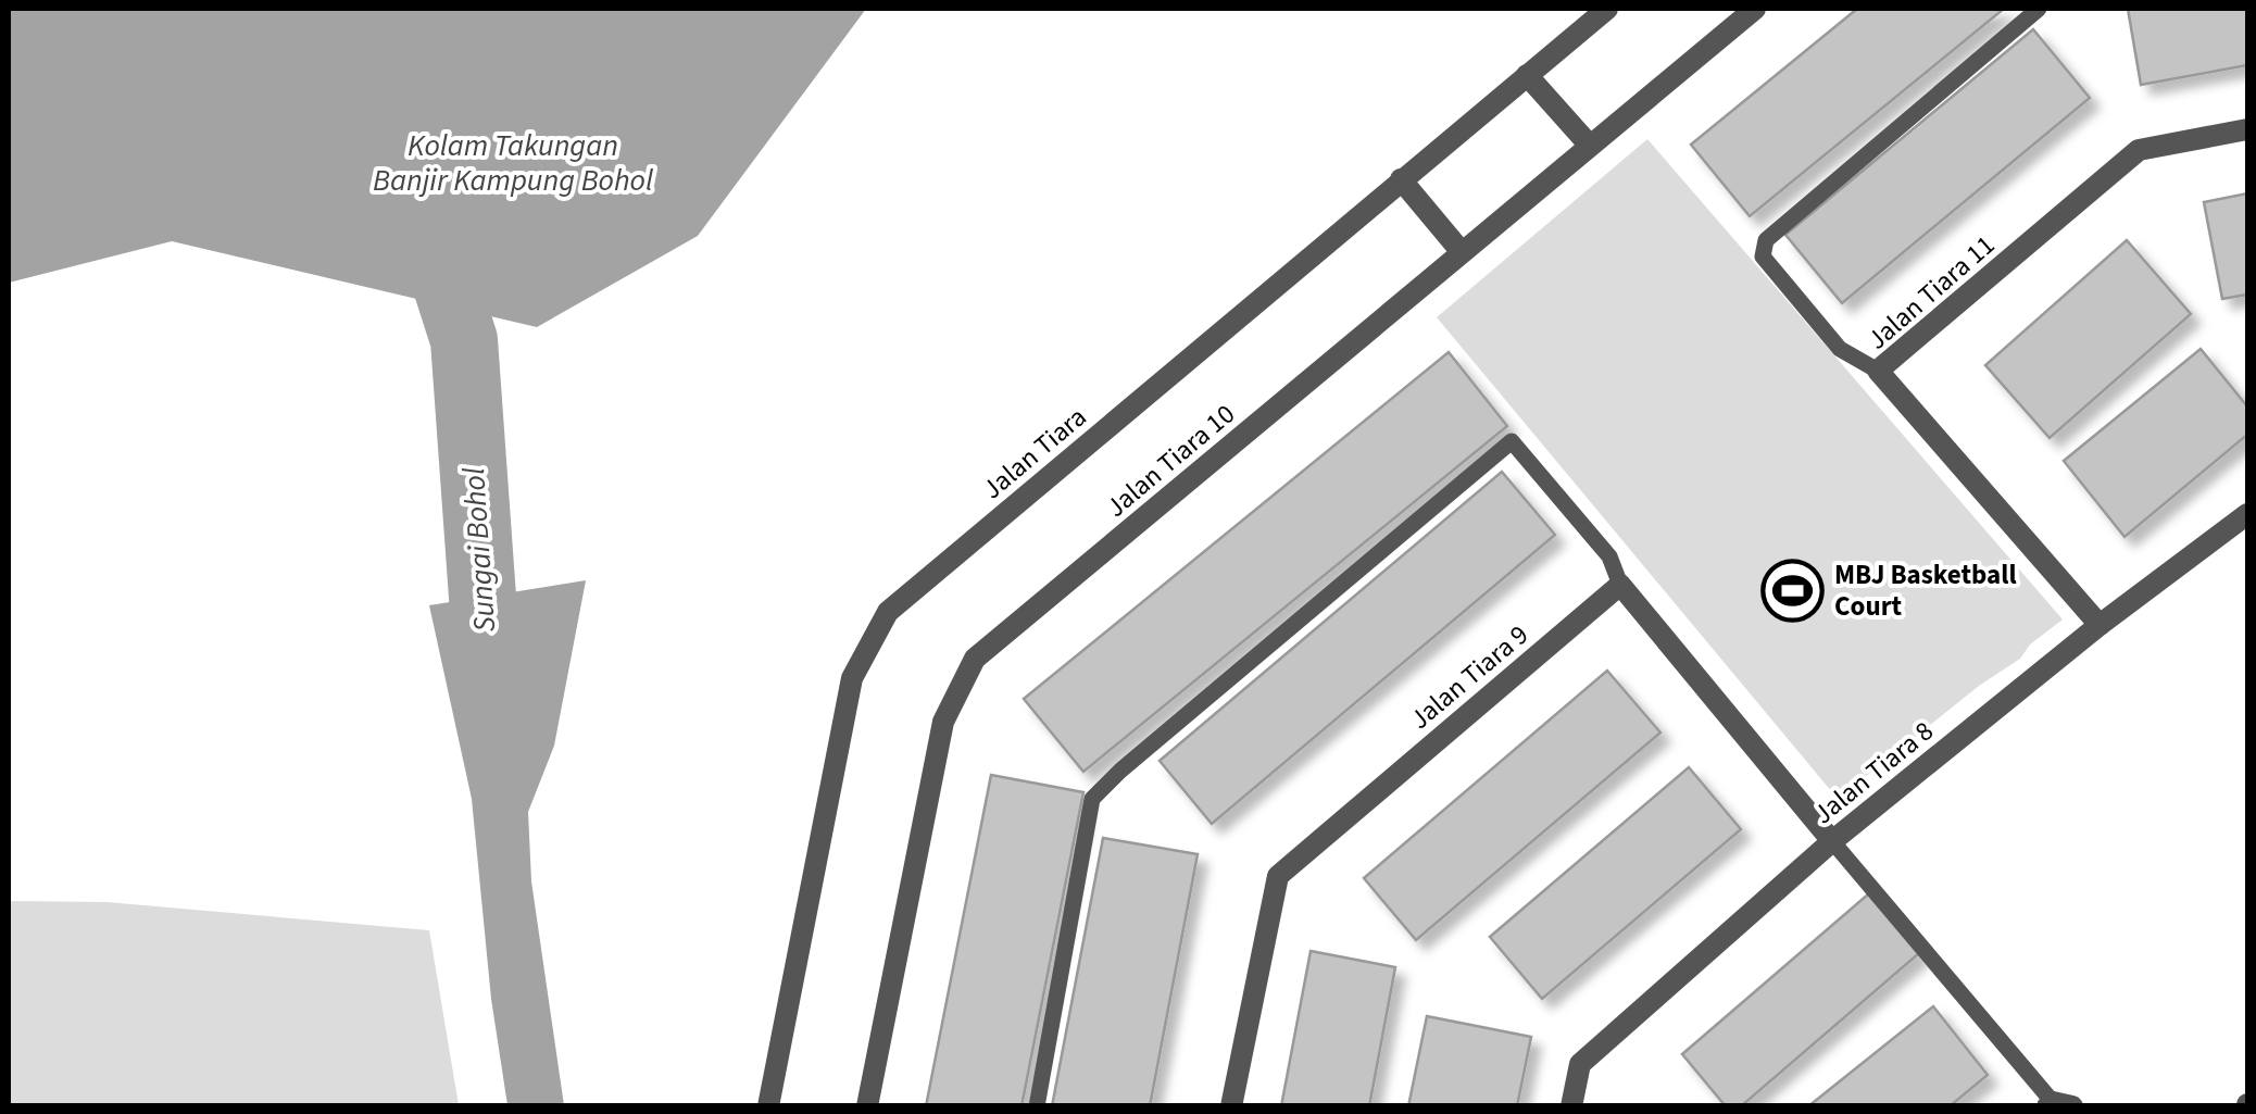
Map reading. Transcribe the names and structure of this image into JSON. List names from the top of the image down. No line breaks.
{"streets":{"street":["Jalan Tiara 11","Jalan Tiara","Jalan Tiara 10","Jalan Tiara 9","Jalan Tiara 8"]},"crossings":[["Jalan Tiara 11","Jalan Tiara 8"]],"water":["Kolam Takungan Banjir Kampung Bohol","Sungai Bohol"],"places":{"sports":["MBJ Basketball Court"]}}
